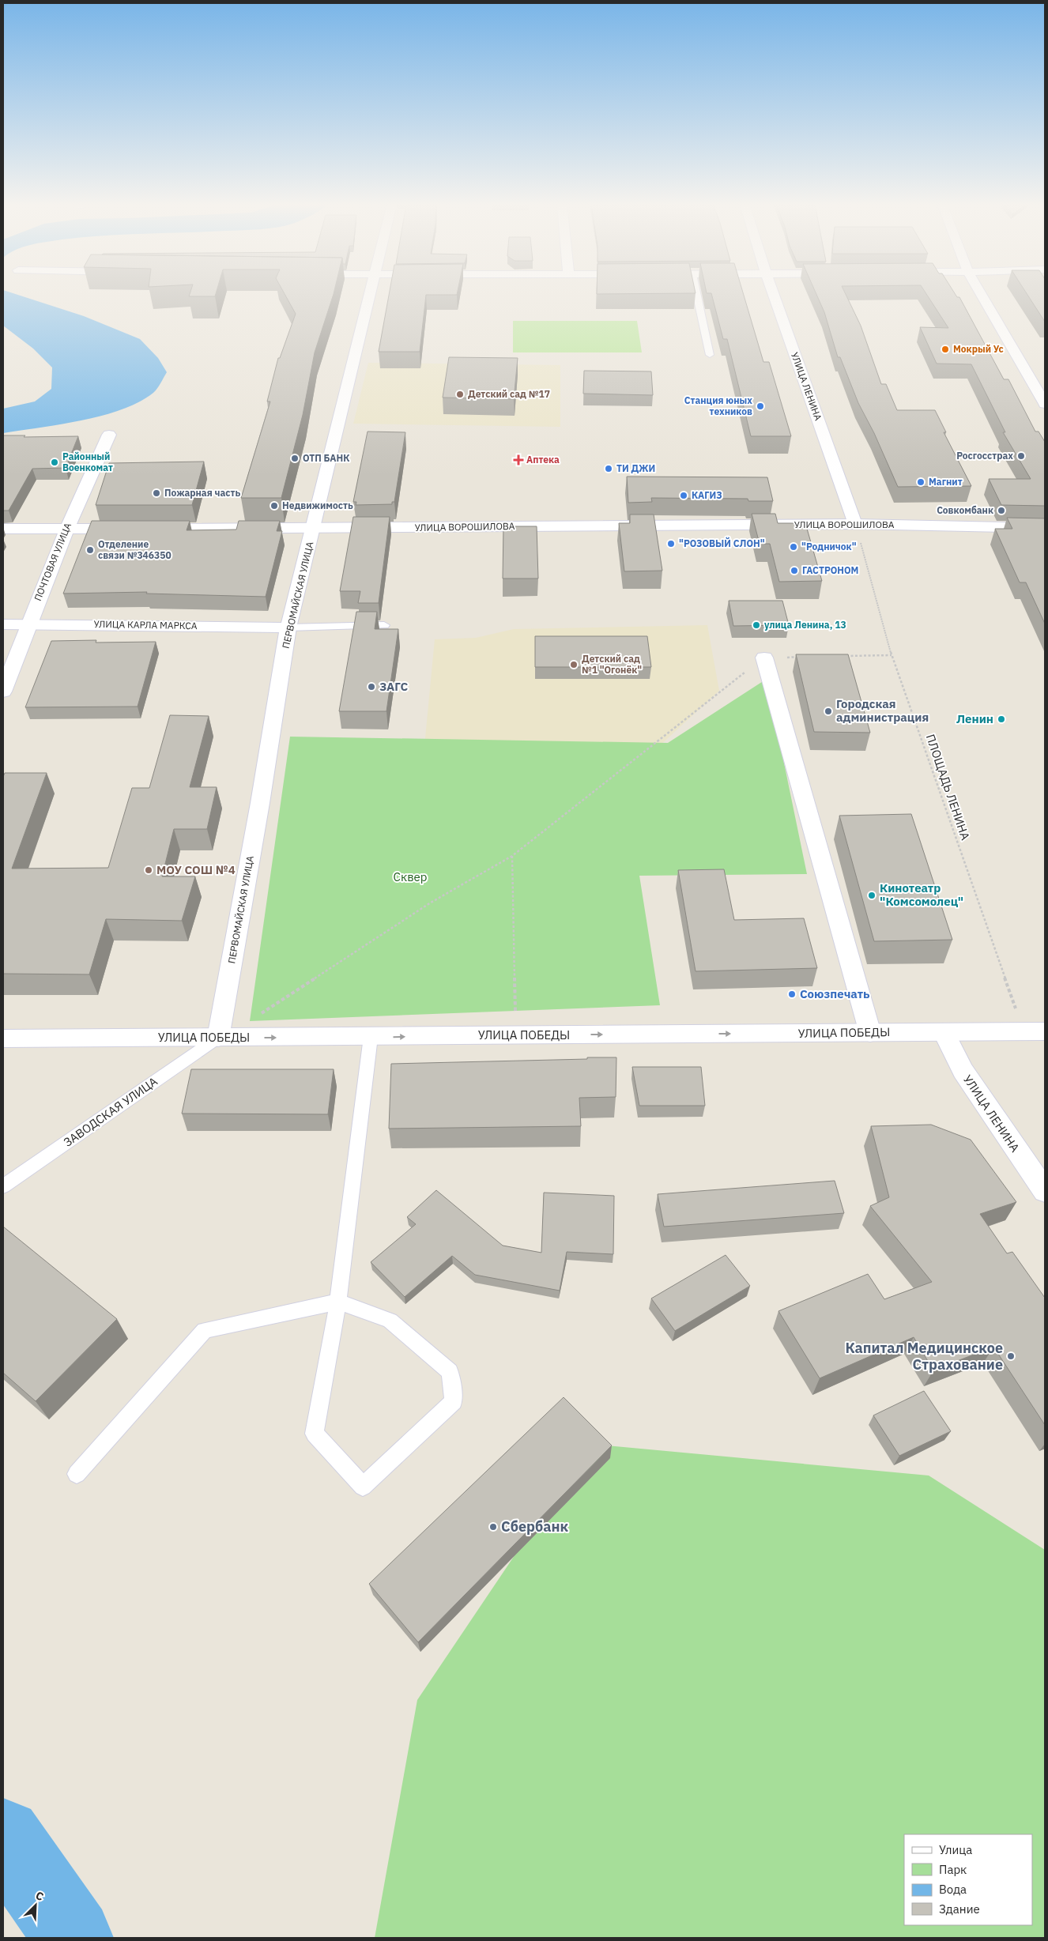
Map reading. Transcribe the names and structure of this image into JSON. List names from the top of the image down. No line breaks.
{"streets":{"street":["УЛИЦА ЛЕНИНА","УЛИЦА ВОРОШИЛОВА","ПОЧТОВАЯ УЛИЦА","ПЕРВОМАЙСКАЯ УЛИЦА","УЛИЦА КАРЛА МАРКСА","УЛИЦА ПОБЕДЫ"],"lane":["ЗАВОДСКАЯ УЛИЦА"],"path":["ПЛОЩАДЬ ЛЕНИНА"]},"crossings":[["УЛИЦА ЛЕНИНА","УЛИЦА ВОРОШИЛОВА"],["УЛИЦА ЛЕНИНА","ПЛОЩАДЬ ЛЕНИНА"],["УЛИЦА ЛЕНИНА","УЛИЦА ПОБЕДЫ"],["УЛИЦА ВОРОШИЛОВА","ПЕРВОМАЙСКАЯ УЛИЦА"],["УЛИЦА ВОРОШИЛОВА","ПЛОЩАДЬ ЛЕНИНА"],["ПОЧТОВАЯ УЛИЦА","УЛИЦА КАРЛА МАРКСА"],["ПЕРВОМАЙСКАЯ УЛИЦА","УЛИЦА КАРЛА МАРКСА"],["ПЕРВОМАЙСКАЯ УЛИЦА","УЛИЦА ПОБЕДЫ"],["ПЕРВОМАЙСКАЯ УЛИЦА","ЗАВОДСКАЯ УЛИЦА"],["ПЛОЩАДЬ ЛЕНИНА","УЛИЦА ПОБЕДЫ"],["УЛИЦА ПОБЕДЫ","ЗАВОДСКАЯ УЛИЦА"]],"one_way":["УЛИЦА ПОБЕДЫ"],"parks":["Сквер"],"places":{"other":["Мокрый Ус","Детский сад №17","Станция юных техников","Росгосстрах","ОТП БАНК","Районный Военкомат","ТИ ДЖИ","Магнит","Пожарная часть","КАГИЗ","Недвижимость","Совкомбанк","\"РОЗОВЫЙ СЛОН\"","\"Родничок\"","Отделение связи №346350","ГАСТРОНОМ","улица Ленина, 13","Детский сад №1 \"Огонёк\"","ЗАГС","Городская администрация","Ленин","МОУ СОШ №4","Кинотеатр \"Комсомолец\"","Союзпечать","Капитал Медицинское Страхование","Сбербанк"],"health":["Аптека"]},"legend":["Улица","Парк","Вода","Здание"],"north":"top right"}
